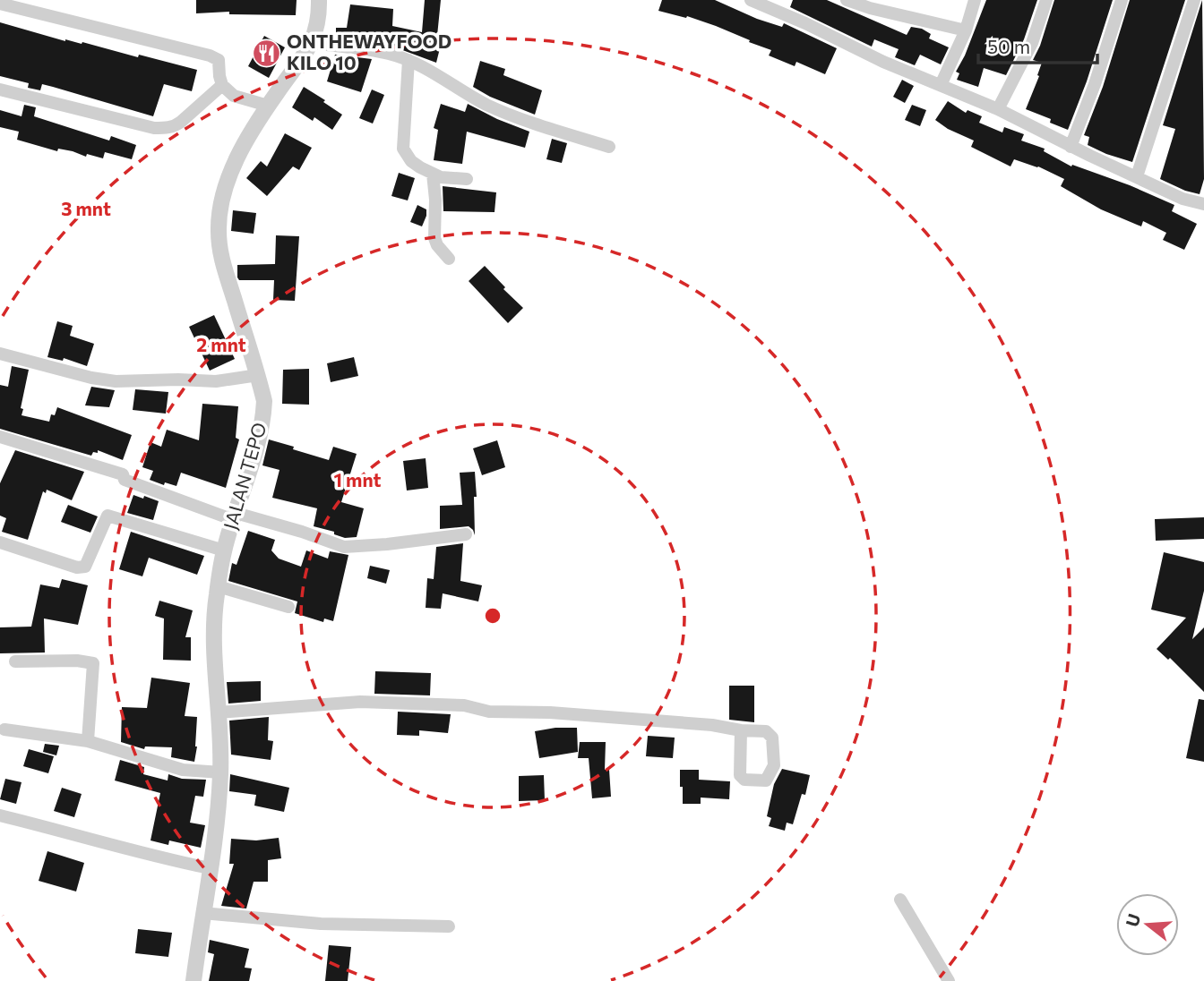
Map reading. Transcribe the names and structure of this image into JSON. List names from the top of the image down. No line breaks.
{"streets":{"street":["JALAN TEPO"]},"places":{"restaurant":["ONTHEWAYFOOD KILO 10"]},"scale_bar":"50 m","north":"left","rings":["3 mnt","2 mnt","1 mnt"]}
